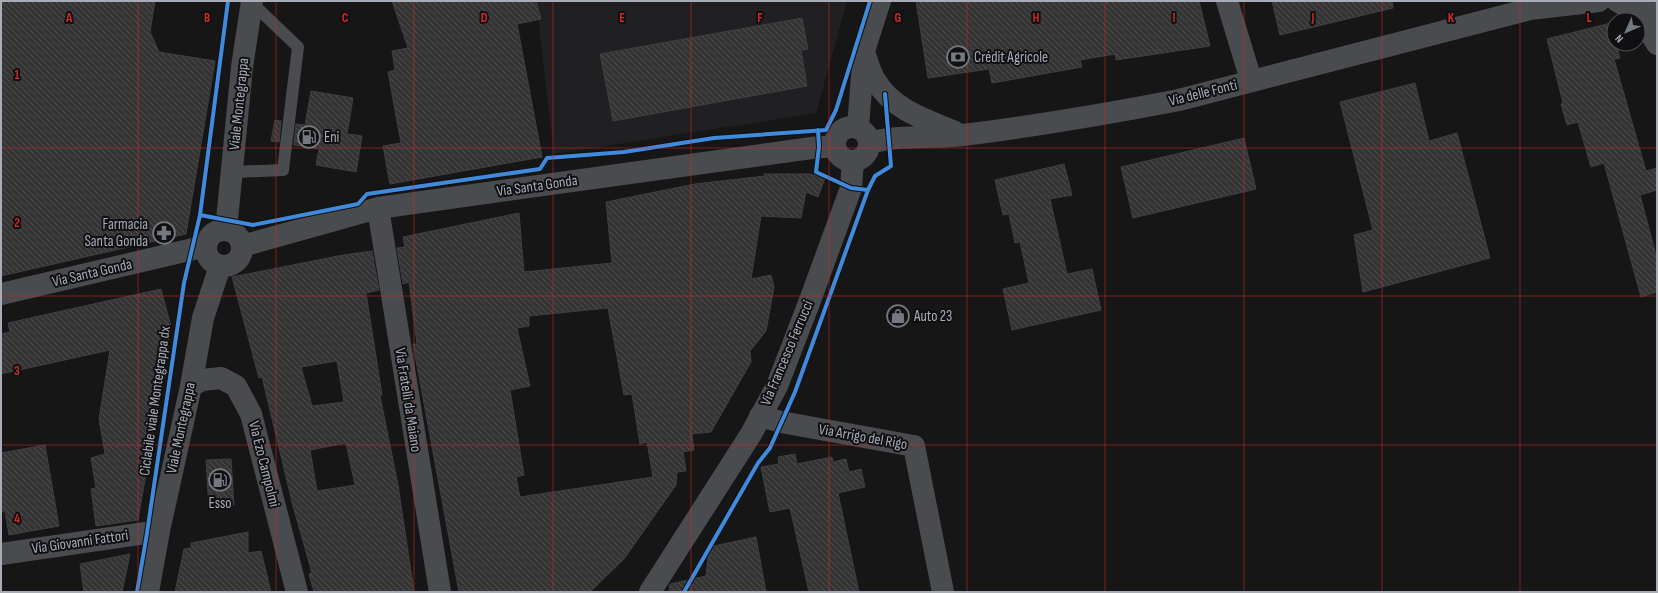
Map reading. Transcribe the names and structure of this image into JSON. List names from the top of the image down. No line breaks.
{"streets":{"street":["Via delle Fonti","Viale Montegrappa","Via Santa Gonda","Via Francesco Ferrucci","Via Fratelli da Maiano","Via Arrigo del Rigo","Via Ezo Campolmi","Via Giovanni Fattori"],"cycle path":["Ciclabile viale Montegrappa dx"]},"crossings":[["Via delle Fonti","Via Santa Gonda"],["Via delle Fonti","Via Francesco Ferrucci"],["Viale Montegrappa","Via Santa Gonda"],["Viale Montegrappa","Via Ezo Campolmi"],["Viale Montegrappa","Via Giovanni Fattori"],["Via Santa Gonda","Via Francesco Ferrucci"],["Via Santa Gonda","Via Fratelli da Maiano"],["Via Francesco Ferrucci","Via Arrigo del Rigo"]],"places":{"bank":["Crédit Agricole"],"fuel station":["Eni","Esso"],"pharmacy":["Farmacia Santa Gonda"],"shop":["Auto 23"]},"north":"bottom left","grid":{"columns":["A","B","C","D","E","F","G","H","I","J","K","L"],"rows":["1","2","3","4"]}}
